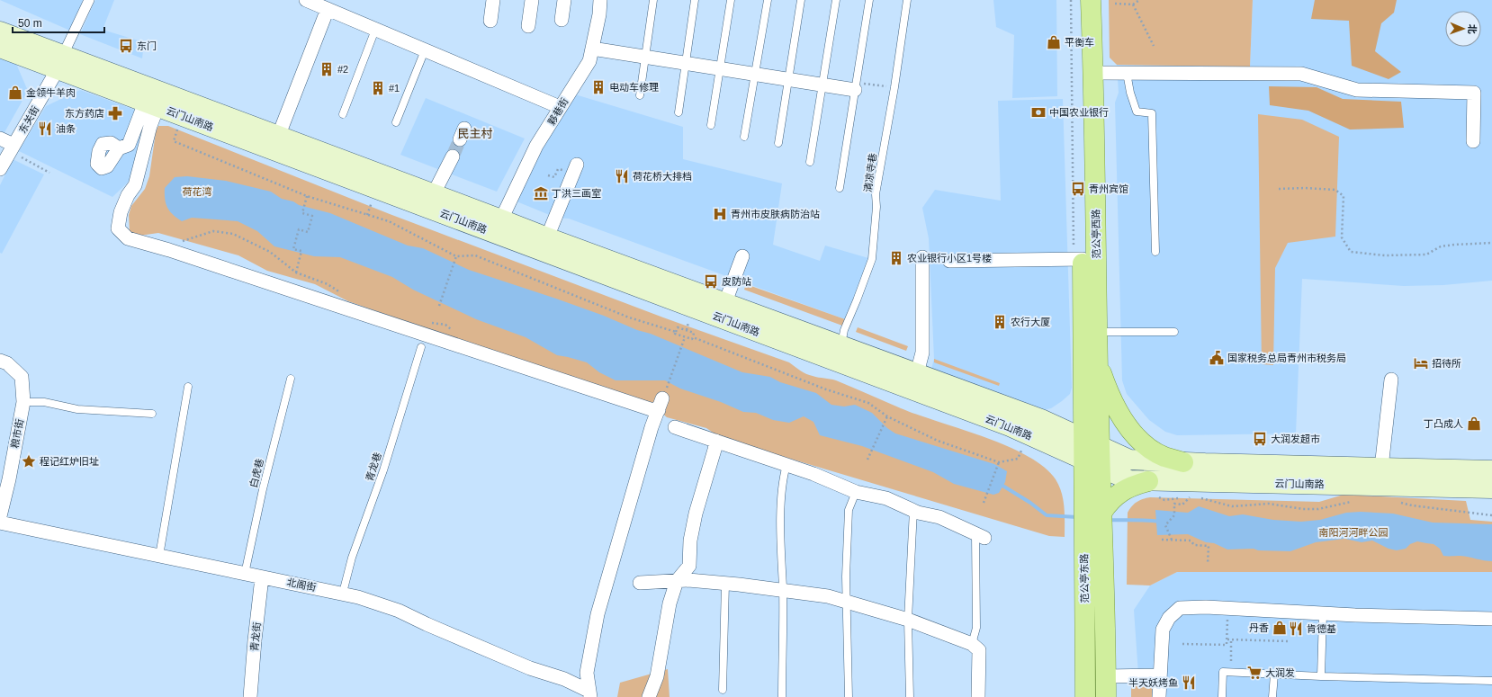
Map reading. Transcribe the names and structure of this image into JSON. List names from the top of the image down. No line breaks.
{"streets":{"main road":["云门山南路","范公亭西路","范公亭东路"],"street":["夥巷街","东关街","粮市街","北阁街","青龙街"],"lane":["清凉寺巷","青龙巷","白虎巷"]},"crossings":[["夥巷街","云门山南路"],["云门山南路","东关街"],["云门山南路","清凉寺巷"],["云门山南路","范公亭西路"],["云门山南路","范公亭东路"],["范公亭西路","范公亭东路"],["青龙巷","北阁街"],["白虎巷","北阁街"],["北阁街","青龙街"]],"districts":["民主村"],"parks":["荷花湾","南阳河河畔公园"],"places":{"shop":["平衡车","金领牛羊肉","丁凸成人","丹香"],"bus stop":["东门","青州宾馆","皮防站","大润发超市"],"building":["#2","电动车修理","#1","农业银行小区1号楼","农行大厦"],"bank":["中国农业银行"],"pharmacy":["东方药店"],"restaurant":["油条","荷花桥大排档","肯德基","半天妖烤鱼"],"museum":["丁洪三画室"],"hospital":["青州市皮肤病防治站"],"public building":["国家税务总局青州市税务局"],"hotel":["招待所"],"place":["程记红炉旧址"],"supermarket":["大润发"]},"scale_bar":"50 m","north":"right"}
